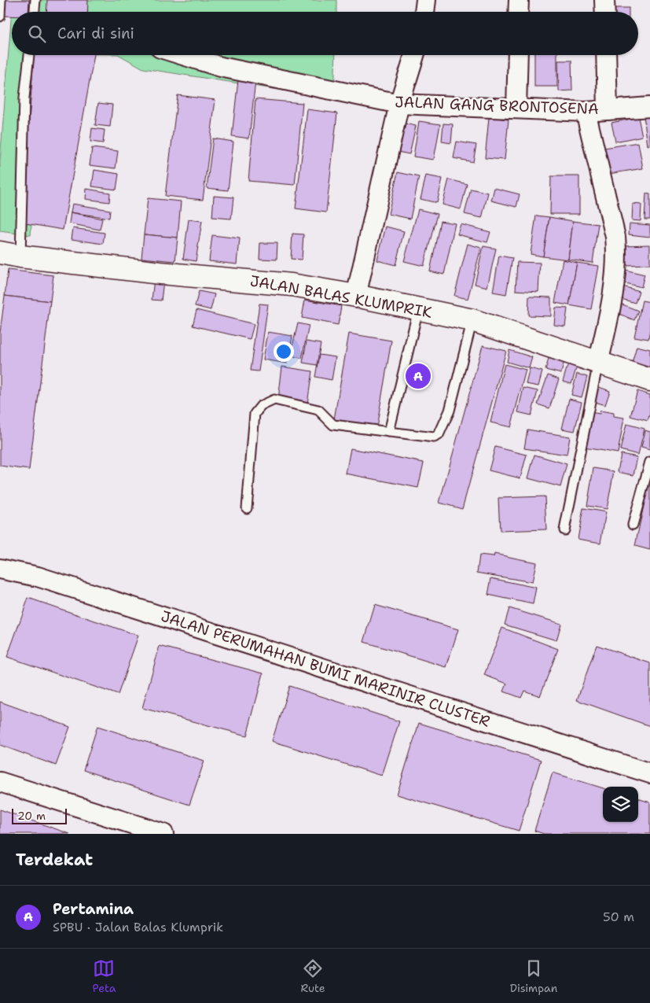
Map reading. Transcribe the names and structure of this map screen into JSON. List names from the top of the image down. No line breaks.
{"streets":{"street":["JALAN GANG BRONTOSENA","JALAN BALAS KLUMPRIK","JALAN PERUMAHAN BUMI MARINIR CLUSTER"]},"scale_bar":"20 m","page":{"search":"Cari di sini","pins":"A","scale":"20 m","heading":"Terdekat","list":[{"mark":"A","name":"Pertamina","note":"SPBU · Jalan Balas Klumprik","value":"50 m"}],"nav":["Peta","Rute","Disimpan"]}}
